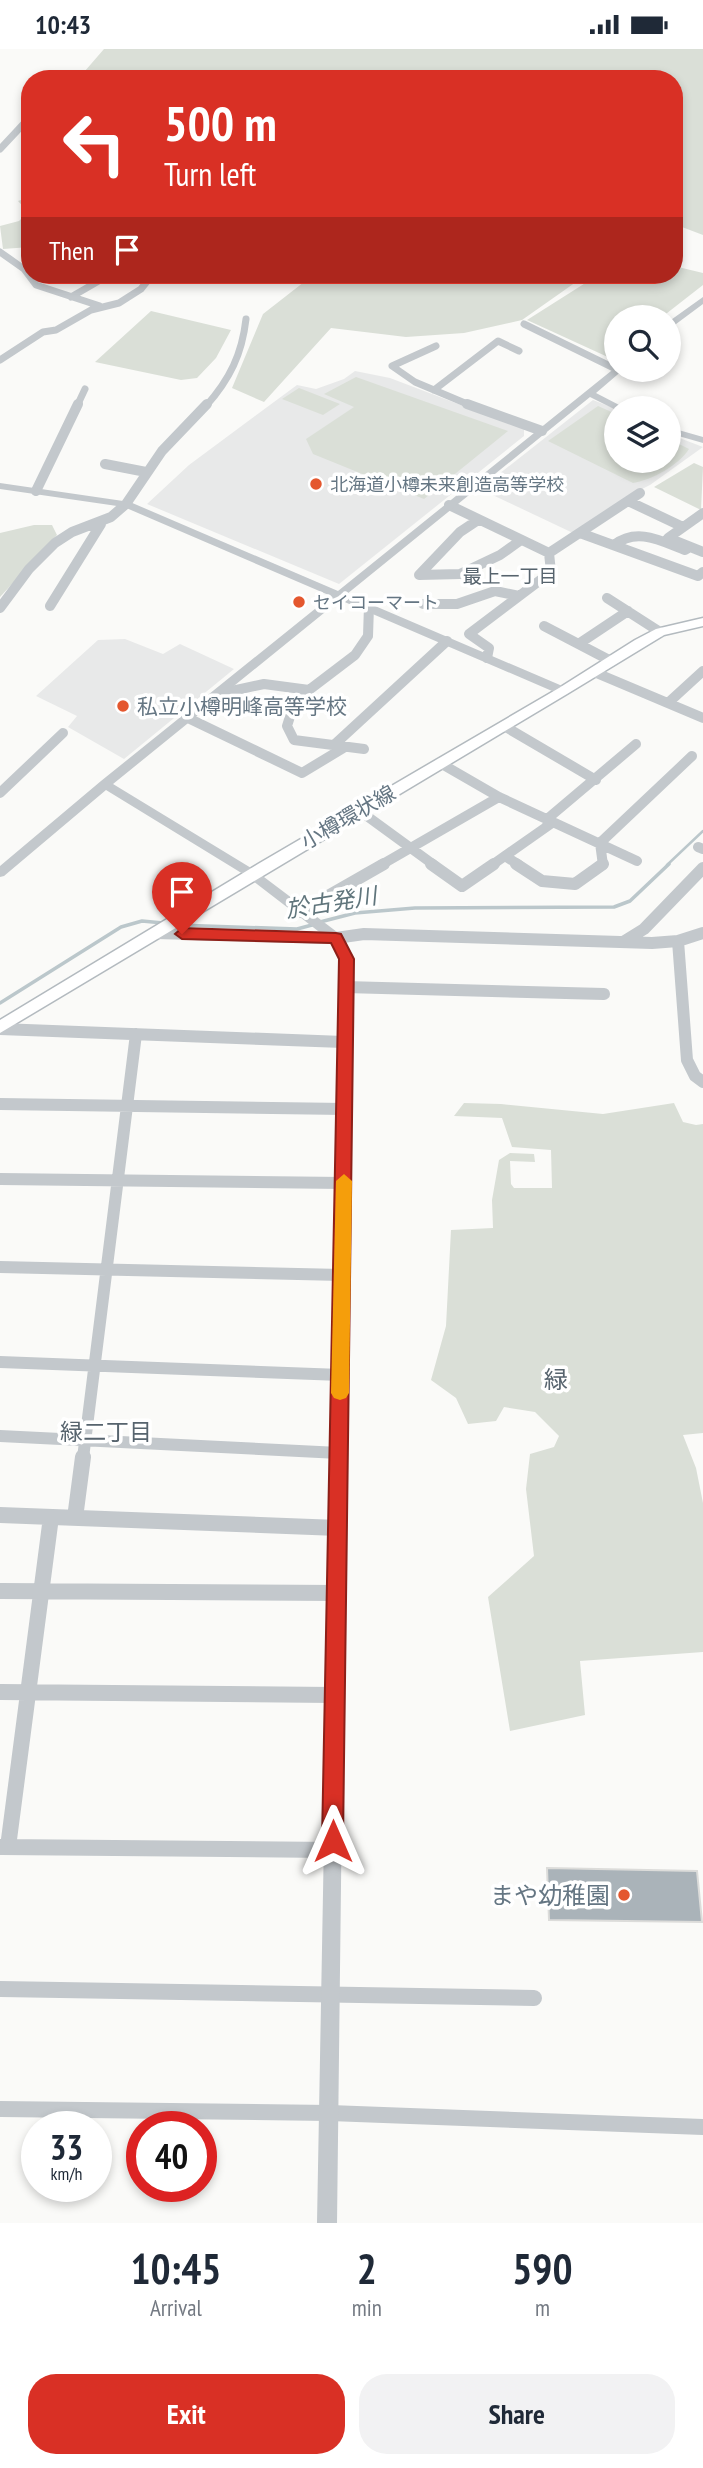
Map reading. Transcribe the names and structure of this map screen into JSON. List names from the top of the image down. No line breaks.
{"streets":{"main road":["小樽環状線"]},"districts":["最上一丁目","緑","緑二丁目"],"water":["於古発川"],"places":["北海道小樽未来創造高等学校","セイコーマート","私立小樽明峰高等学校","まや幼稚園"],"page":{"status":"10:43","turn":["500 m","Turn left"],"then":"Then","speed":"33 km/h","limit":"40","eta":["10:45","Arrival","2","min","590","m"],"buttons":["Exit","Share"]}}
